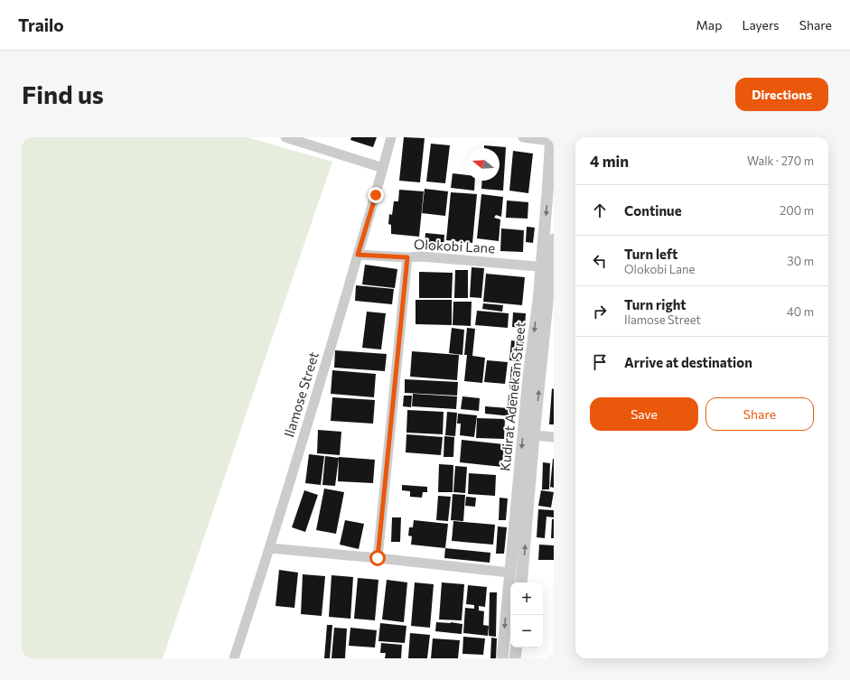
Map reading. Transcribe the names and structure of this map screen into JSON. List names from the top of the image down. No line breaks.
{"streets":{"street":["Olokobi Lane","Ilamose Street","Kudirat Adenekan Street"]},"crossings":[["Olokobi Lane","Ilamose Street"],["Olokobi Lane","Kudirat Adenekan Street"]],"north":"left","page":{"header":"Trailo","nav":["Map","Layers","Share"],"buttons":["Directions",["Save","Share"]],"title":"Find us","heading":["4 min","Walk · 270 m"],"list":[["Continue","200 m"],["Turn left","Olokobi Lane","30 m"],["Turn right","Ilamose Street","40 m"],"Arrive at destination"],"map_buttons":["+","−"]}}
